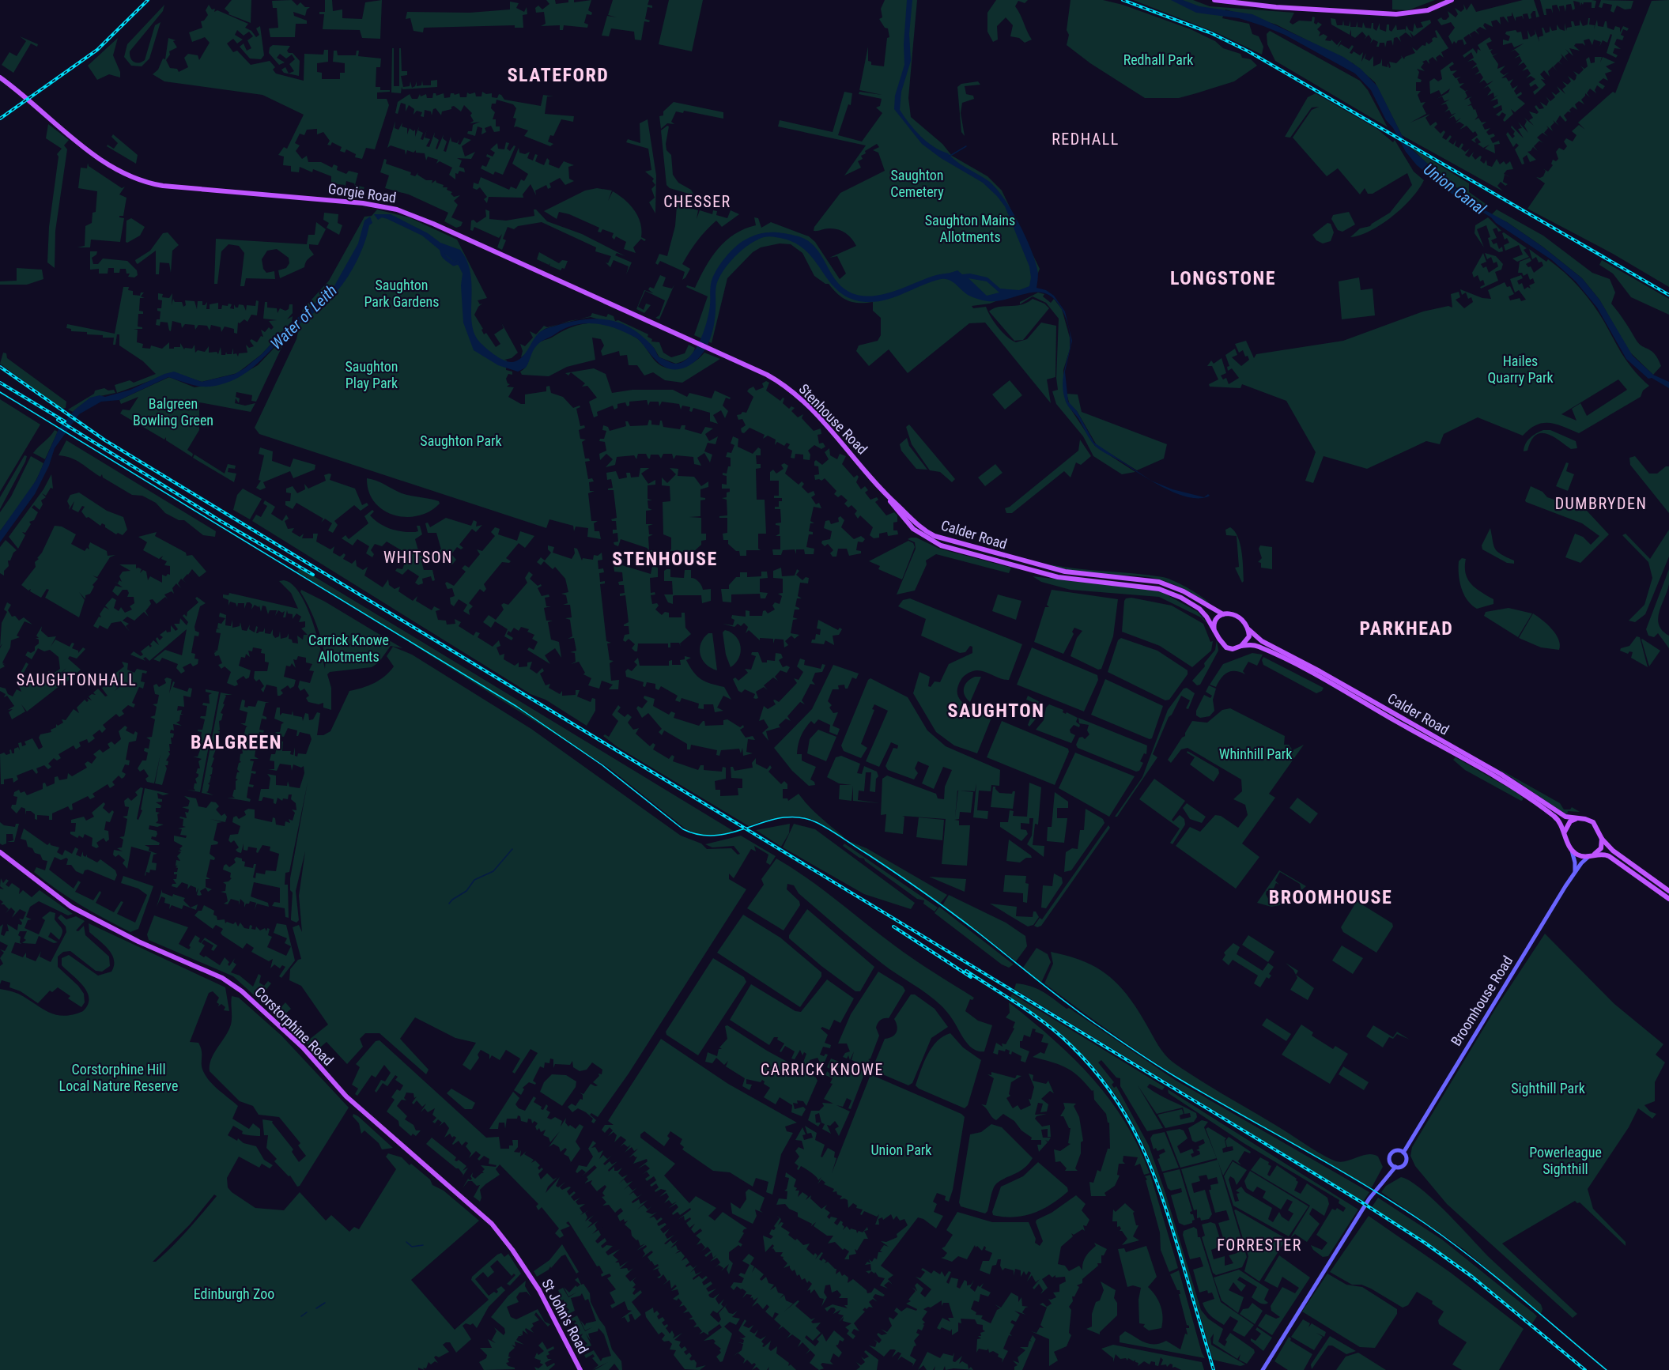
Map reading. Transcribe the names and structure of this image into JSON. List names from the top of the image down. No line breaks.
{"streets":{"main road":["Gorgie Road","Stenhouse Road","Calder Road","Broomhouse Road","Corstorphine Road","St John's Road"]},"crossings":[["Gorgie Road","Stenhouse Road"],["Stenhouse Road","Calder Road"],["Calder Road","Broomhouse Road"],["Corstorphine Road","St John's Road"]],"districts":["SLATEFORD","REDHALL","CHESSER","LONGSTONE","DUMBRYDEN","WHITSON","STENHOUSE","PARKHEAD","SAUGHTONHALL","SAUGHTON","BALGREEN","BROOMHOUSE","CARRICK KNOWE","FORRESTER"],"water":["Union Canal","Water of Leith"],"parks":["Redhall Park","Saughton Cemetery","Saughton Mains Allotments","Saughton Park Gardens","Hailes Quarry Park","Saughton Play Park","Balgreen Bowling Green","Saughton Park","Carrick Knowe Allotments","Whinhill Park","Corstorphine Hill Local Nature Reserve","Sighthill Park","Union Park","Powerleague Sighthill","Edinburgh Zoo"]}
